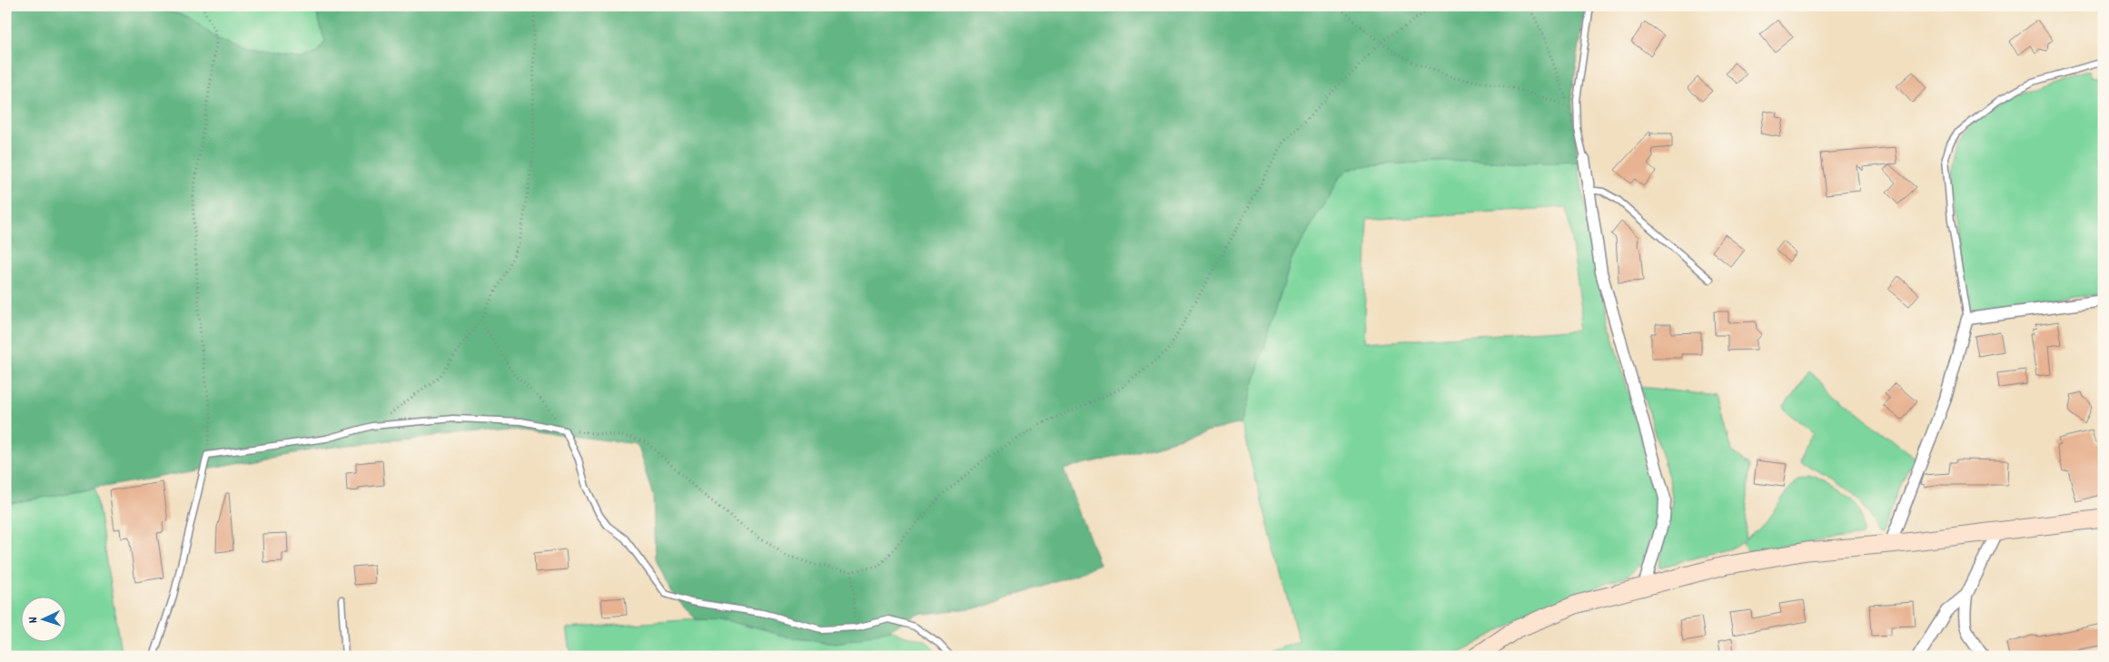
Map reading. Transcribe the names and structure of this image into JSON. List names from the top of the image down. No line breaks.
{"north":"left"}
